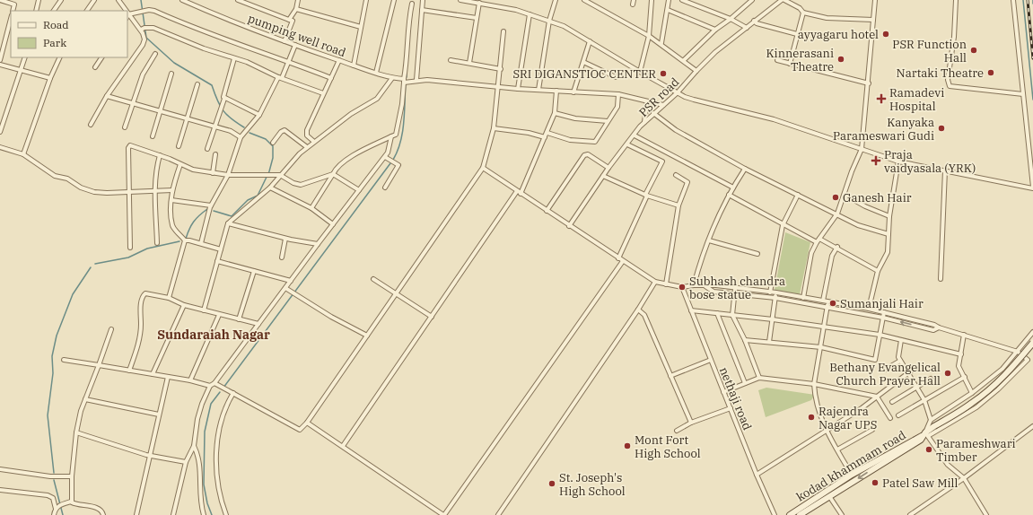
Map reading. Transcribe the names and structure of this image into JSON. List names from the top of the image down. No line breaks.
{"streets":{"main road":["kodad khammam road"],"street":["pumping well road","PSR road","nethaji road"]},"districts":["Sundaraiah Nagar"],"places":{"other":["ayyagaru hotel","PSR Function Hall","Kinnerasani Theatre","Nartaki Theatre","SRI DIGANSTIOC CENTER","Kanyaka Parameswari Gudi","Ganesh Hair","Subhash chandra bose statue","Sumanjali Hair","Bethany Evangelical Church Prayer Hall","Rajendra Nagar UPS","Mont Fort High School","Parameshwari Timber","Patel Saw Mill","St. Joseph's High School"],"health":["Ramadevi Hospital","Praja vaidyasala (YRK)"]},"legend":["Road","Park"]}
